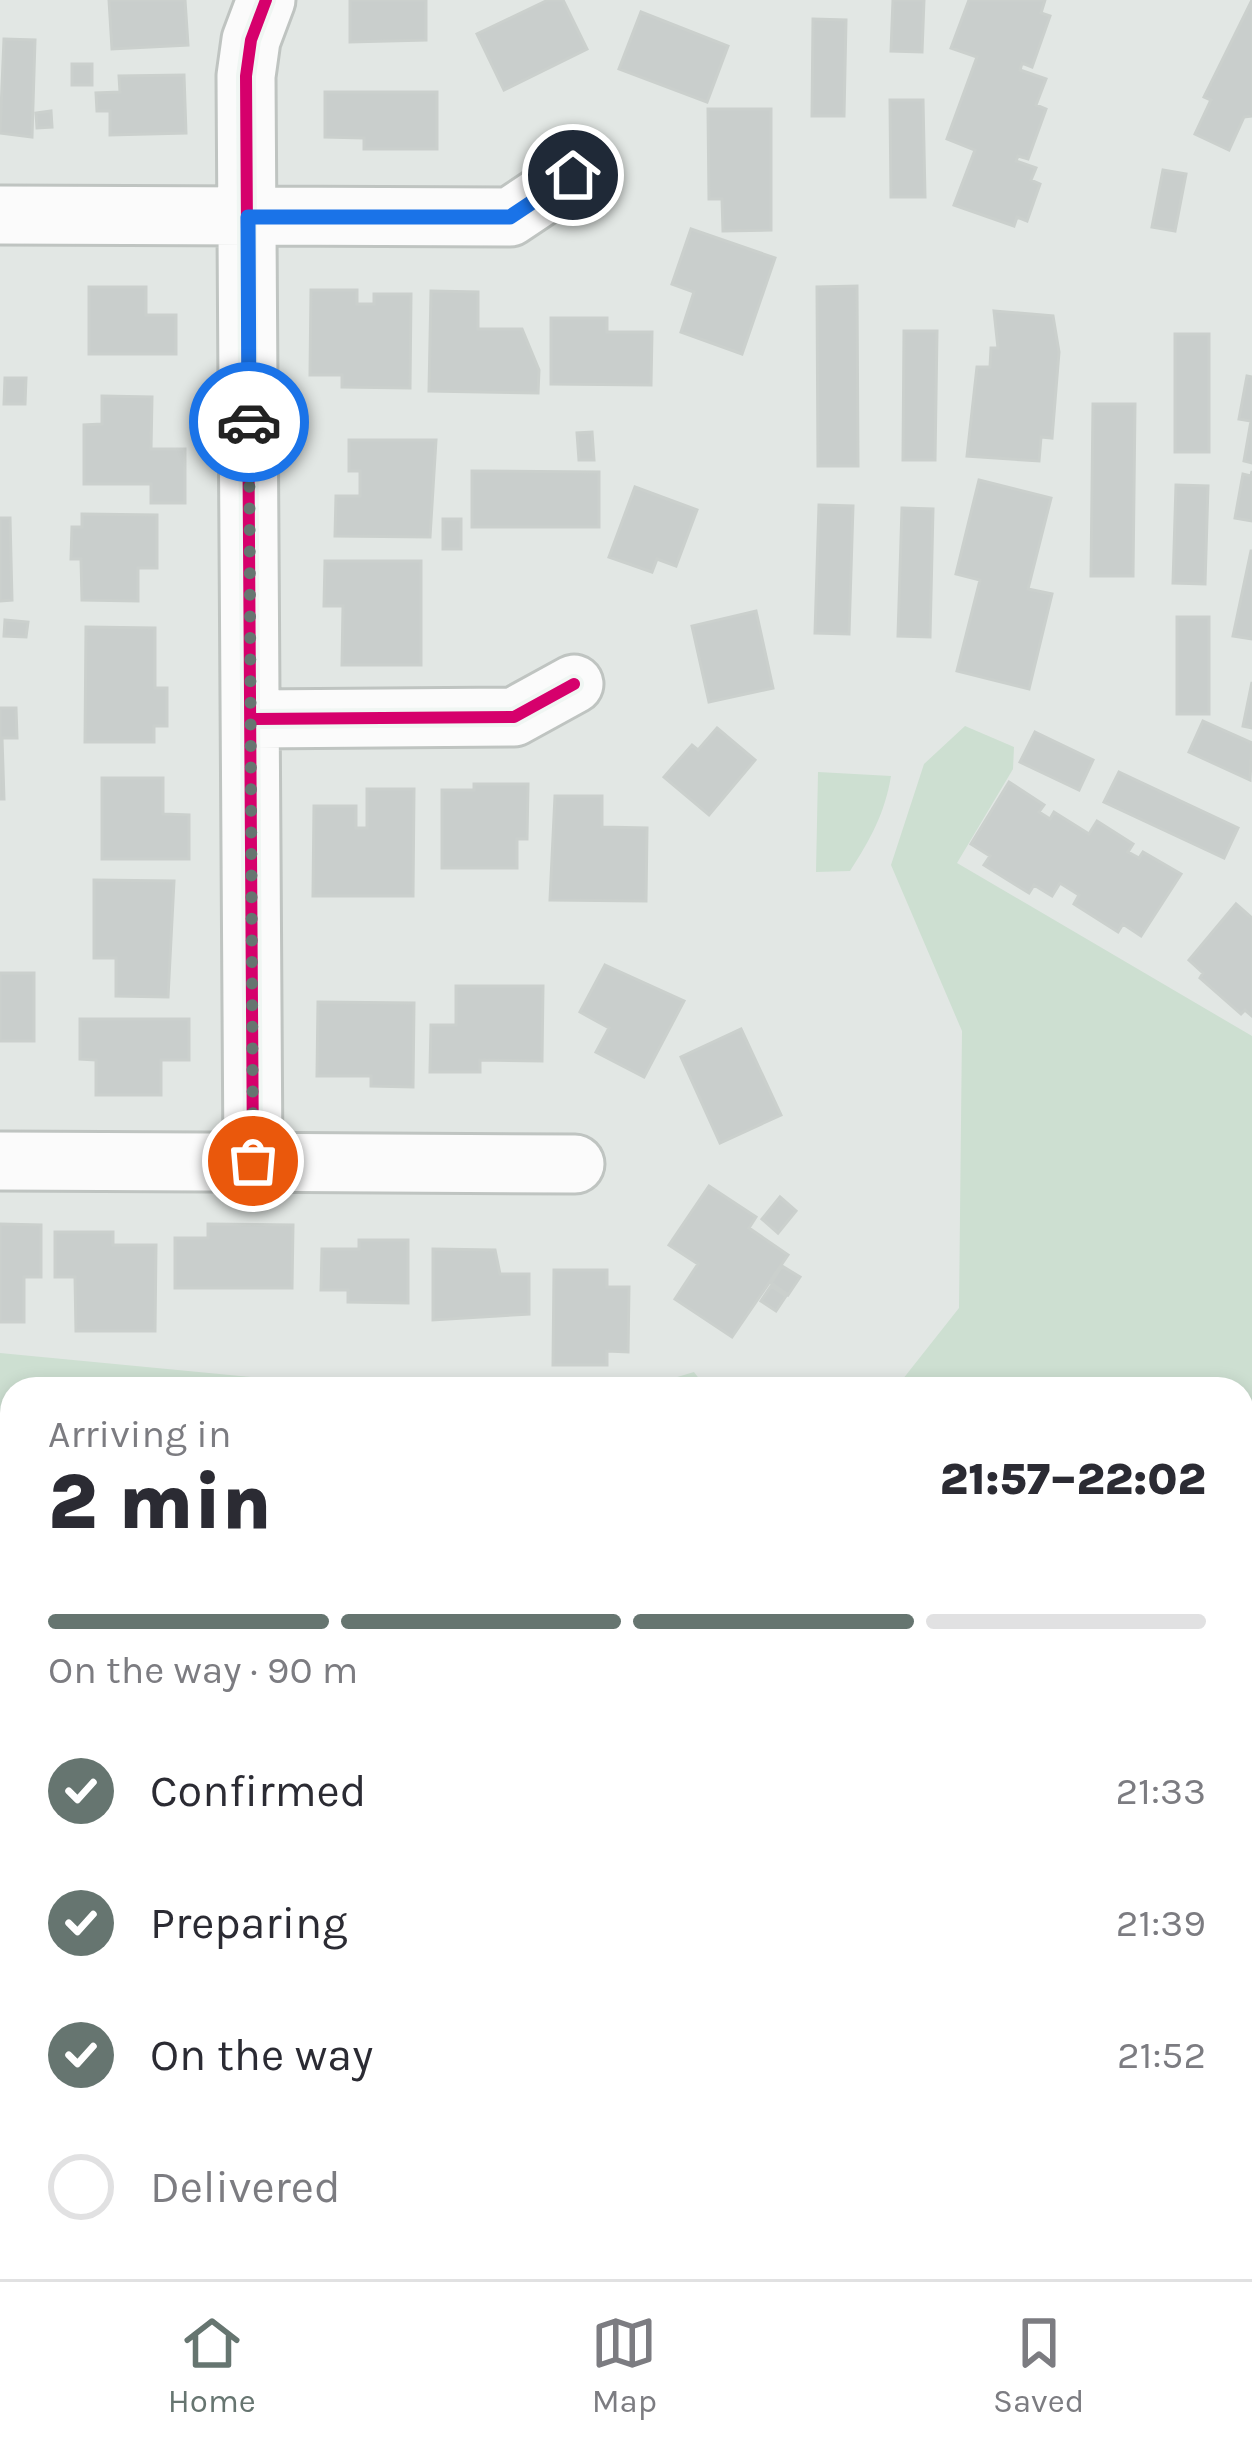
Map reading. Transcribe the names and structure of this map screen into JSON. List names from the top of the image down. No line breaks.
{"page":{"heading":["2 min","Arriving in","21:57–22:02"],"bar":"On the way · 90 m","list":[["Confirmed","21:33"],["Preparing","21:39"],["On the way","21:52"],"Delivered"],"tabs":["Home","Map","Saved"]}}
